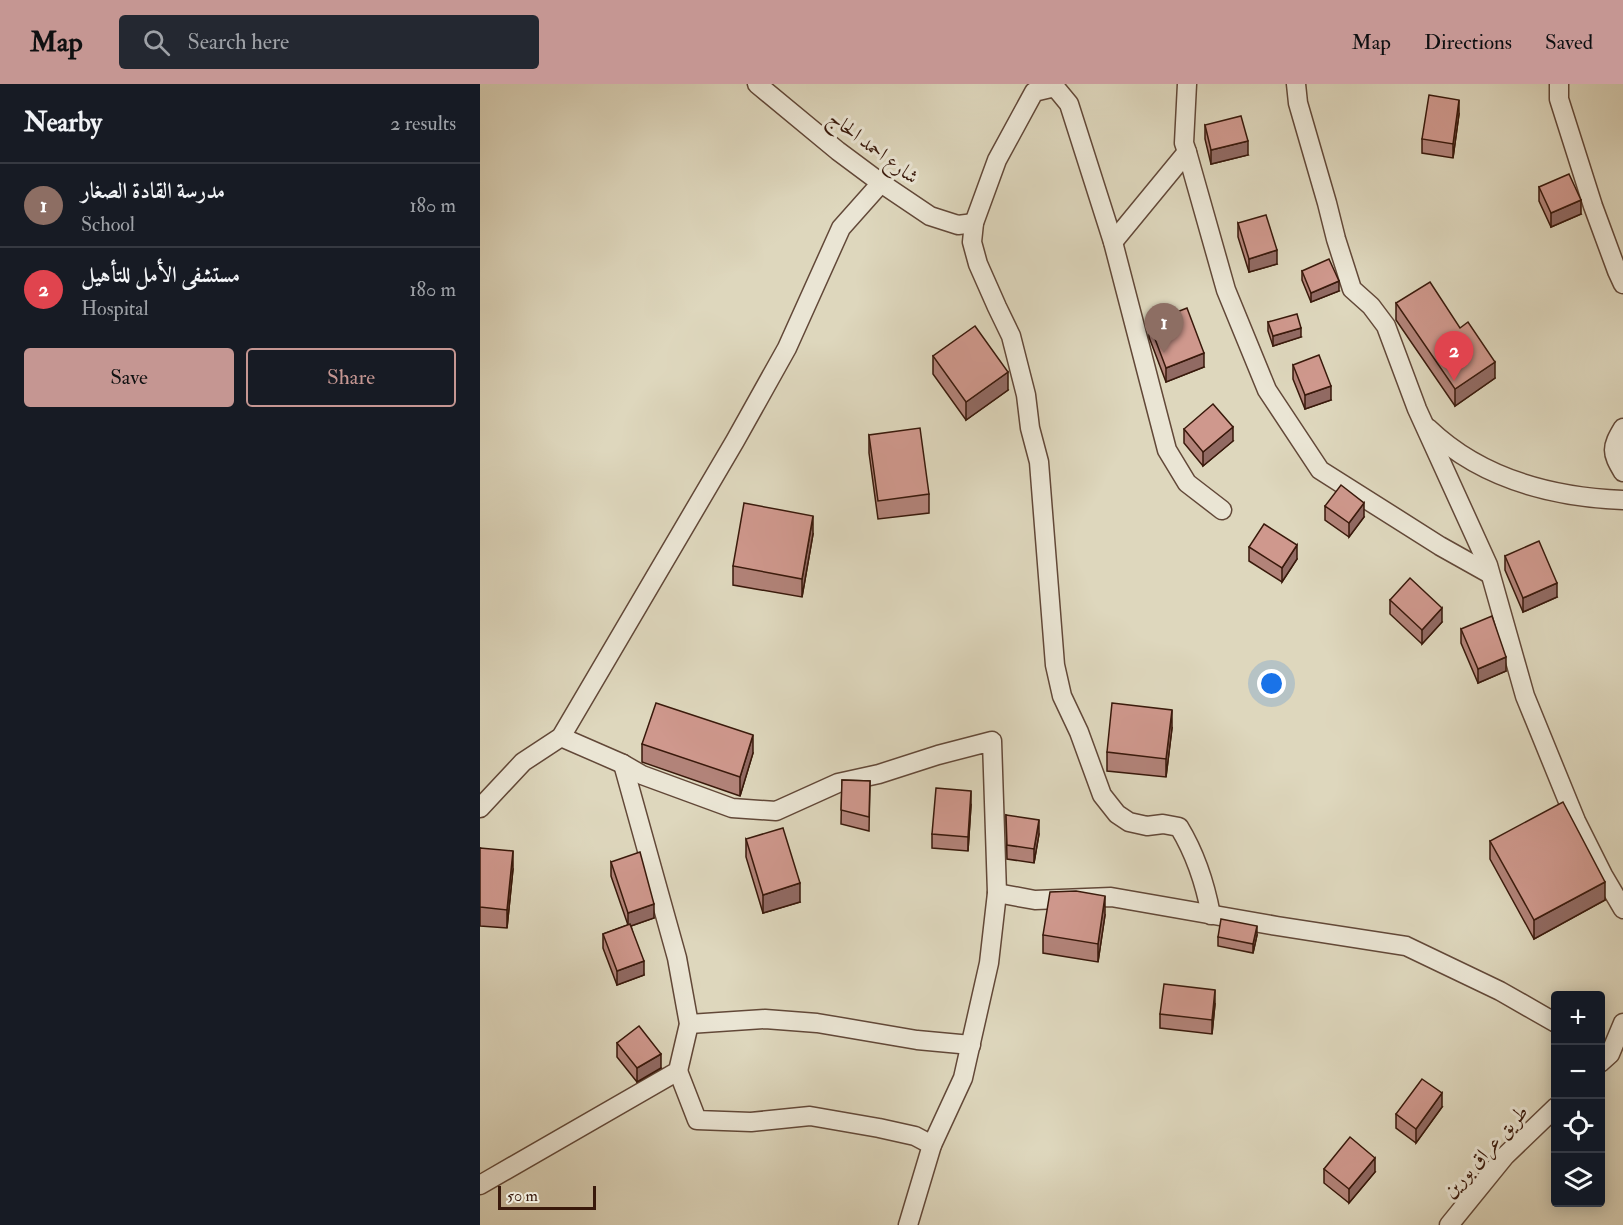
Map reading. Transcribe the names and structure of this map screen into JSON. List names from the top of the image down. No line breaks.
{"streets":{"street":["شارع احمد الحاج","طريق عراق بورين"]},"scale_bar":"50 m","page":{"header":"Map","search":"Search here","nav":["Map","Directions","Saved"],"heading":["Nearby","2 results"],"list":[{"mark":"1","name":"مدرسة القادة الصغار","note":"School","value":"180 m"},{"mark":"2","name":"مستشفى الأمل للتأهيل","note":"Hospital","value":"180 m"}],"pins":["1","2"],"buttons":["Save","Share"],"map_buttons":["+","−"],"scale":"50 m"}}
